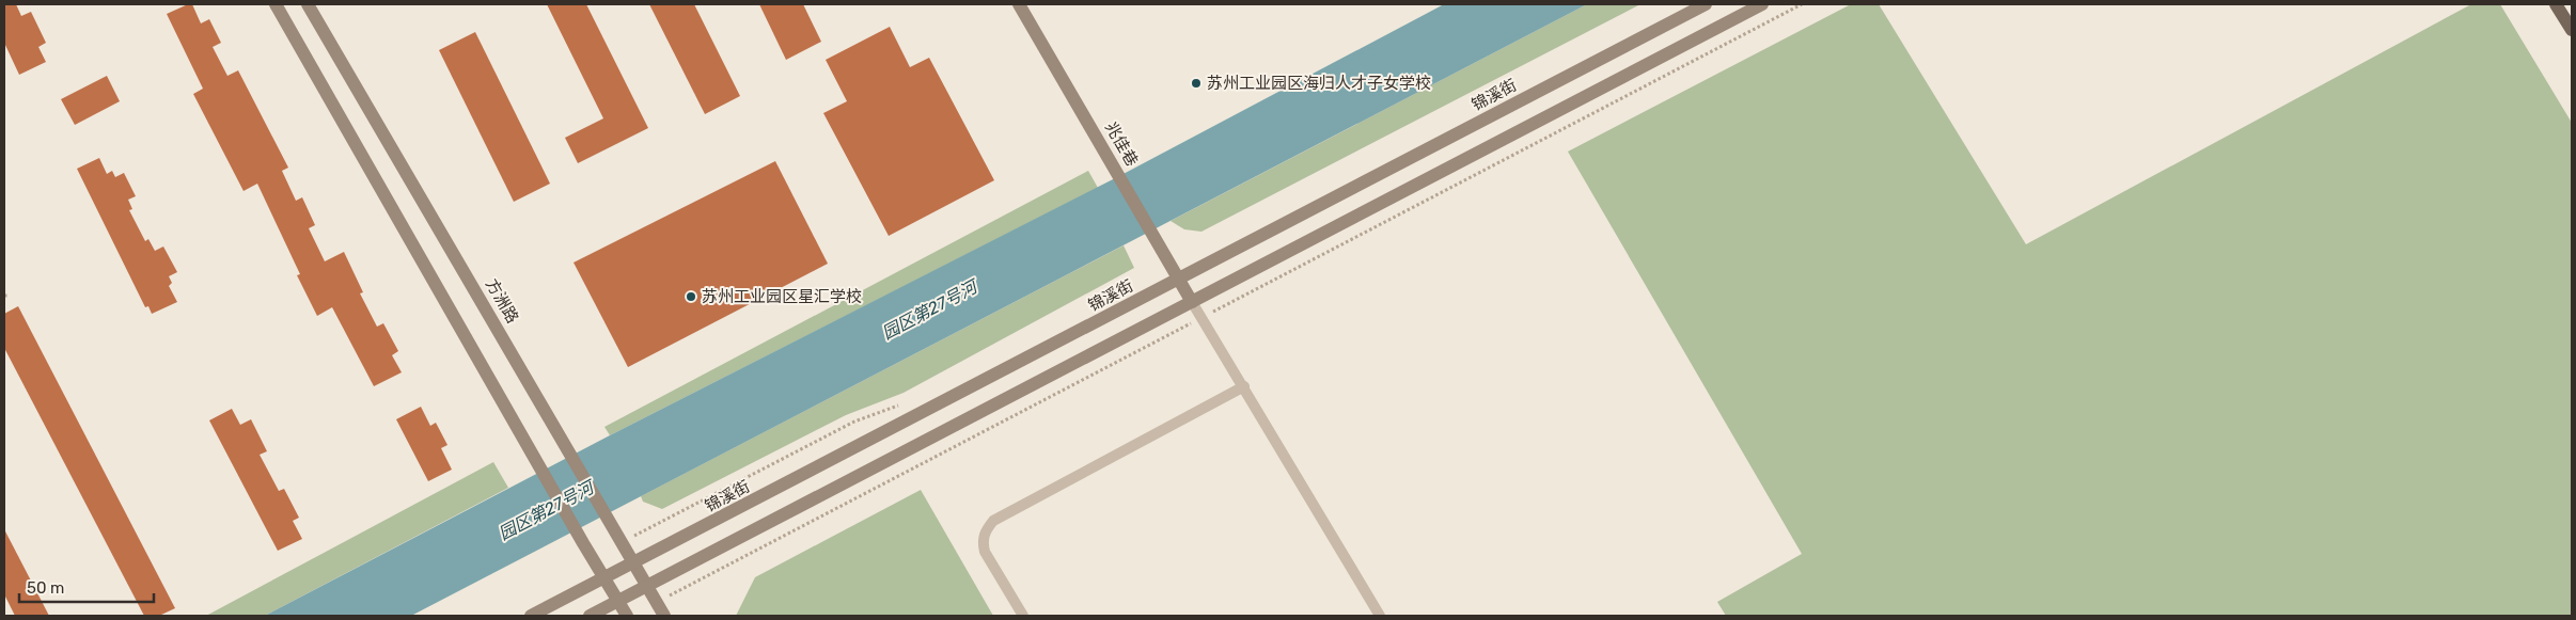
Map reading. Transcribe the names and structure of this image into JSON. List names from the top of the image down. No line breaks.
{"streets":{"main road":["锦溪街","兆佳巷","方洲路"]},"crossings":[["锦溪街","兆佳巷"],["锦溪街","方洲路"]],"water":["园区第27号河"],"places":["苏州工业园区海归人才子女学校","苏州工业园区星汇学校"],"scale_bar":"50 m"}
